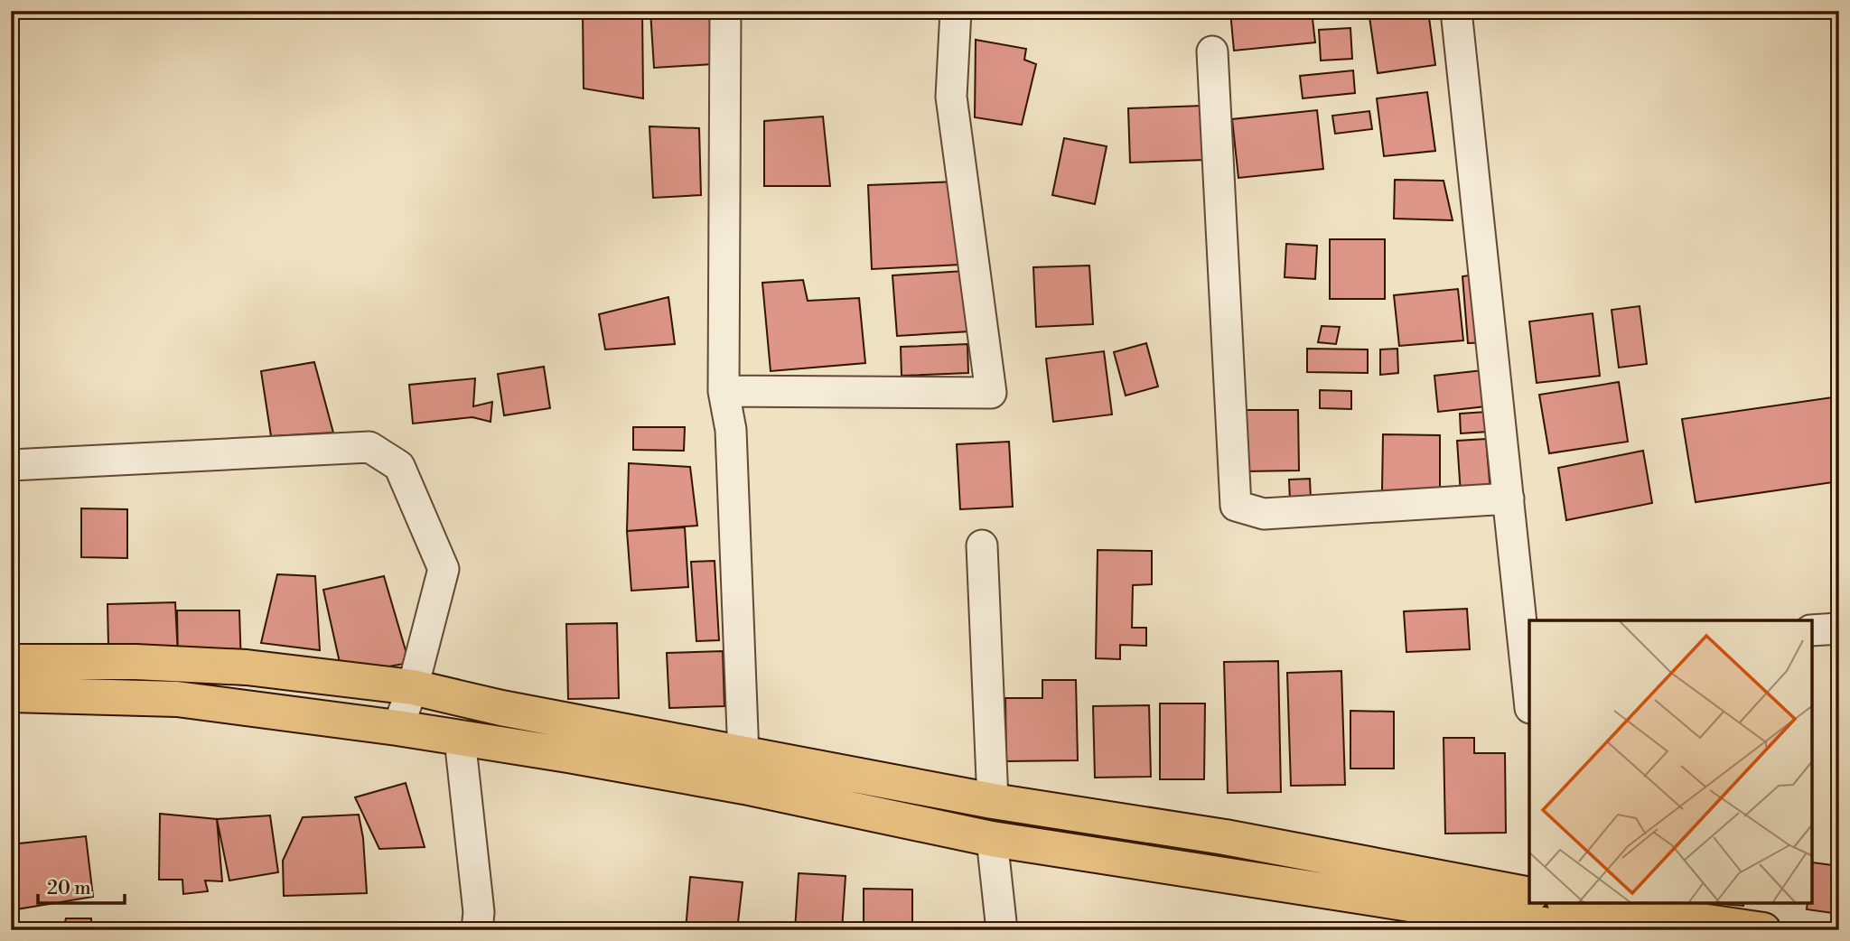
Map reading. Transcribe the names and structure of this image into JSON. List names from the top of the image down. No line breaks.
{"scale_bar":"20 m"}
